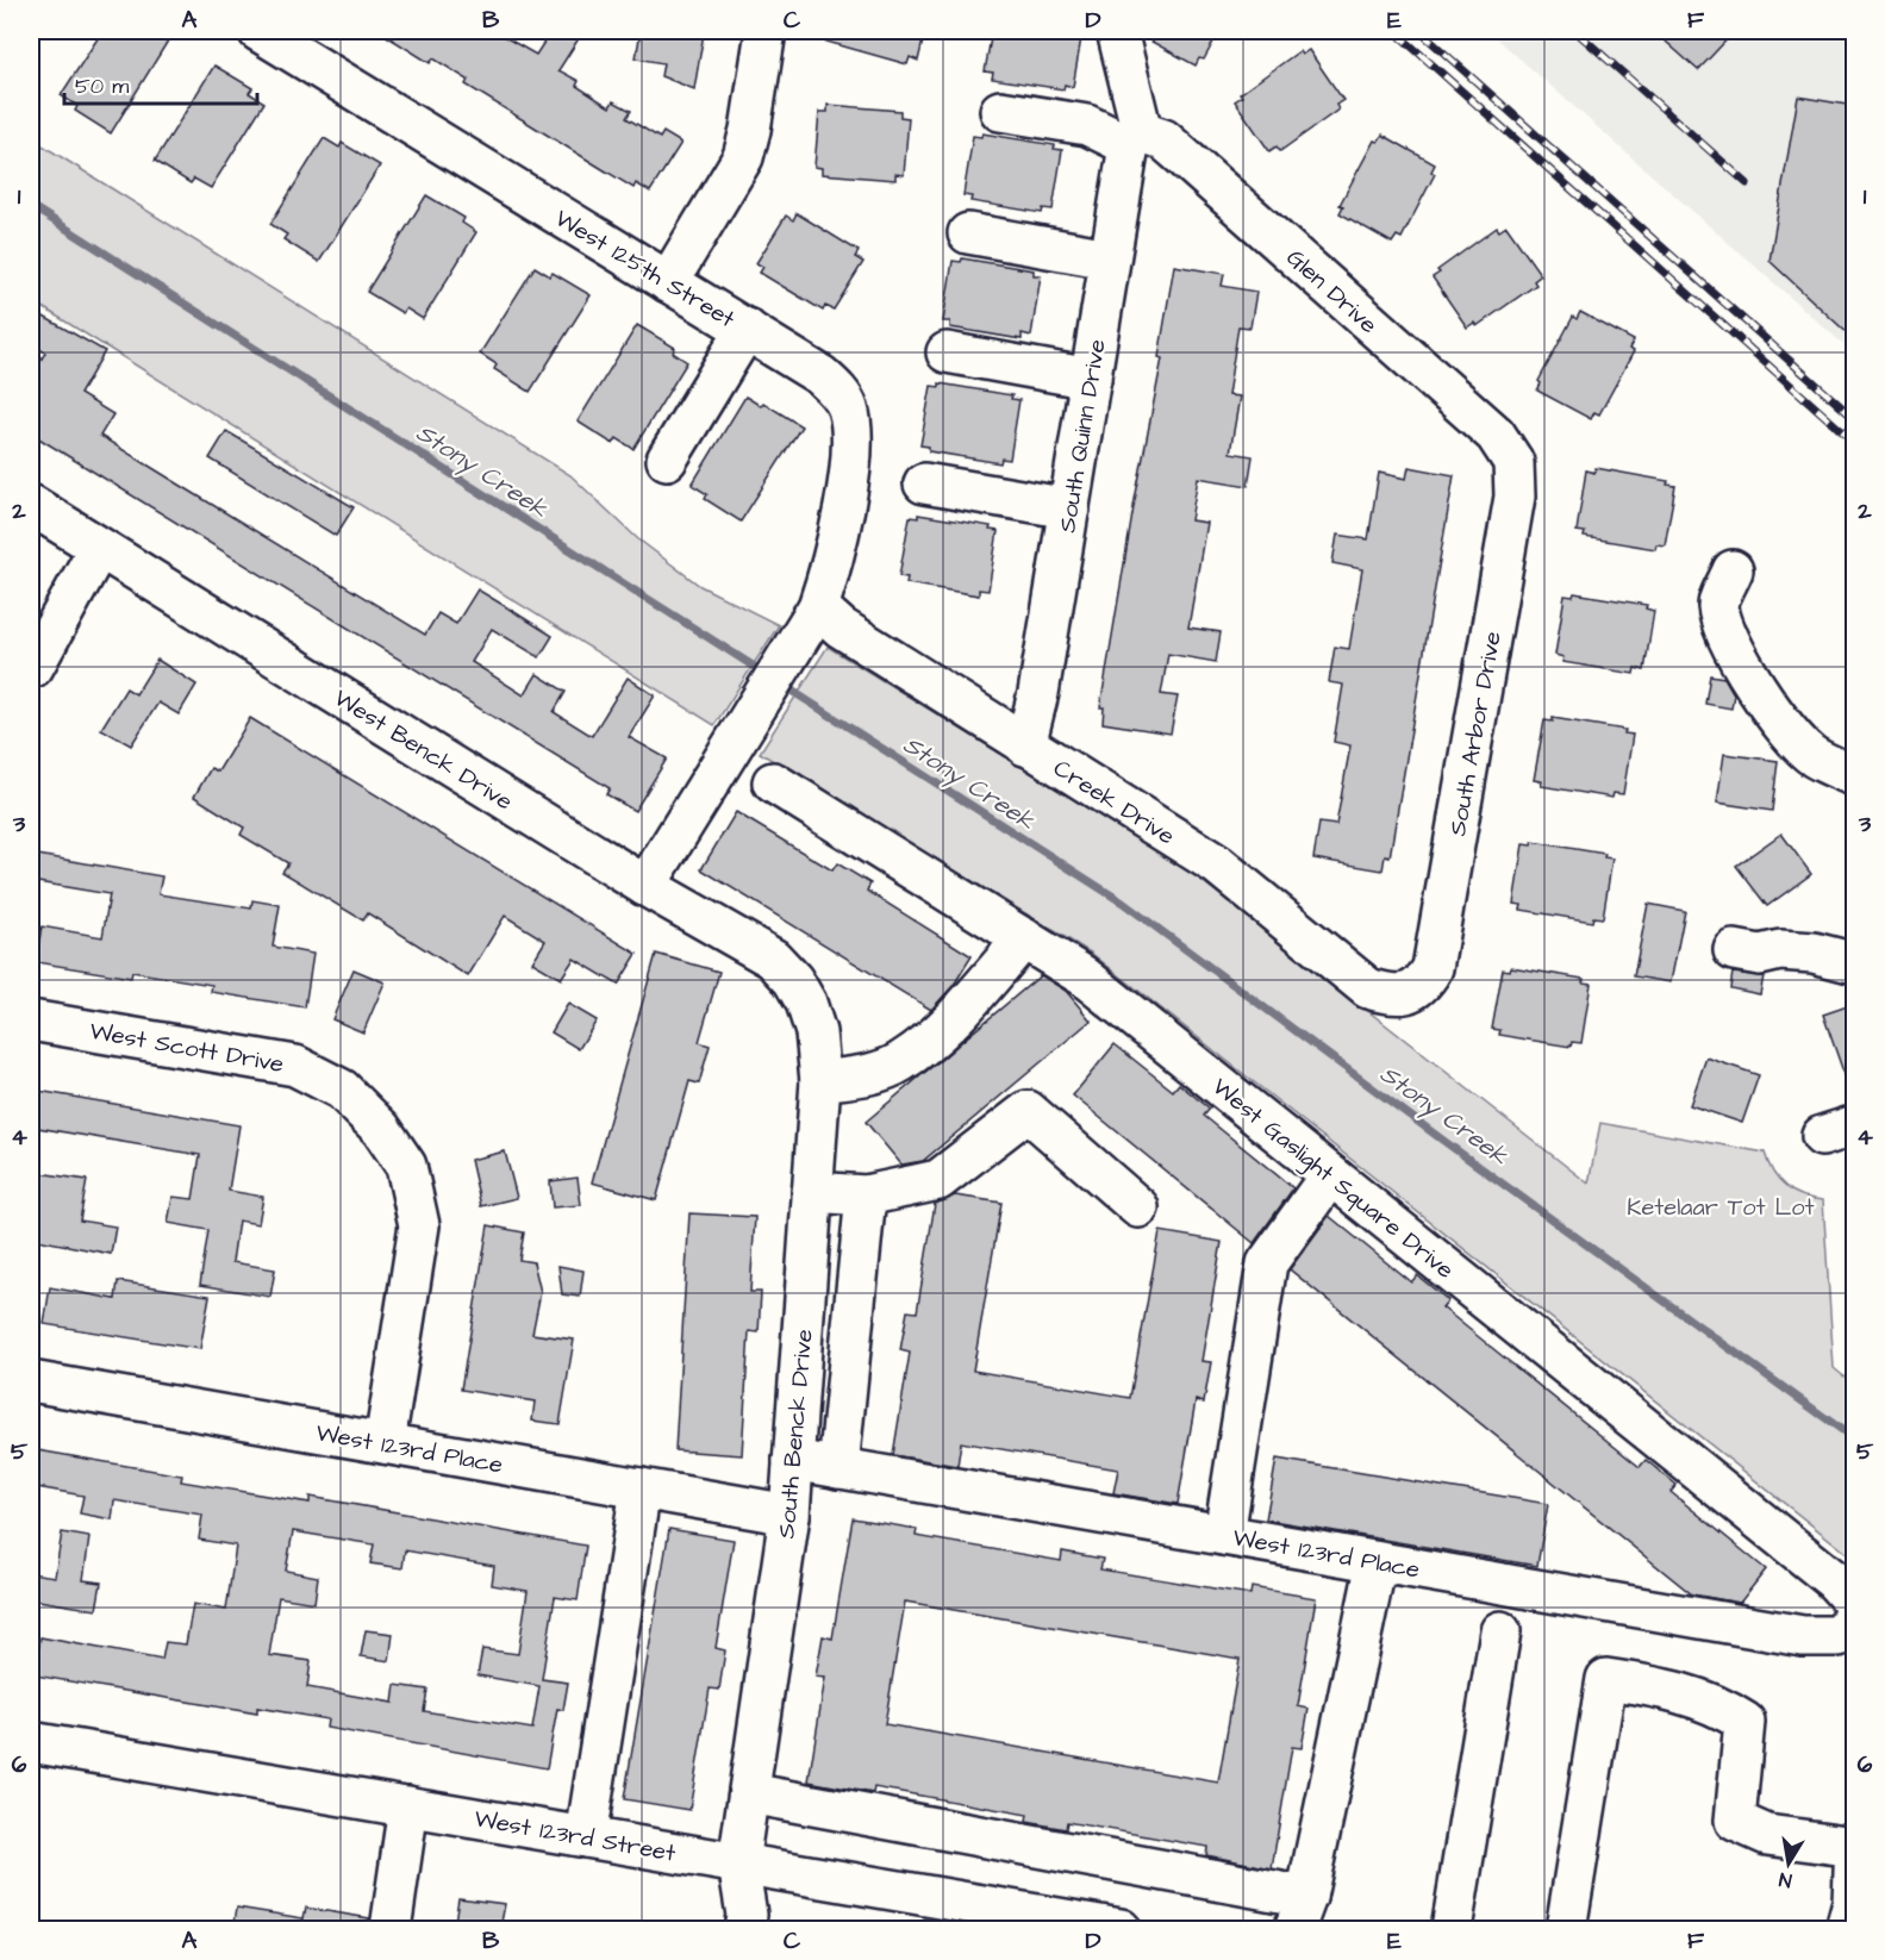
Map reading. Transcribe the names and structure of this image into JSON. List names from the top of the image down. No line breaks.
{"streets":{"street":["West 125th Street","Glen Drive","South Quinn Drive","South Arbor Drive","West Benck Drive","Creek Drive","West Scott Drive","West Gaslight Square Drive","South Benck Drive","West 123rd Place","West 123rd Street"]},"crossings":[["West 125th Street","West Benck Drive"],["West 125th Street","Creek Drive"],["Glen Drive","South Quinn Drive"],["Glen Drive","South Arbor Drive"],["South Quinn Drive","Creek Drive"],["South Arbor Drive","Creek Drive"],["West Benck Drive","South Benck Drive"],["West Scott Drive","West 123rd Place"],["West Gaslight Square Drive","West 123rd Place"],["South Benck Drive","West 123rd Place"],["South Benck Drive","West 123rd Street"]],"water":["Stony Creek"],"parks":["Ketelaar Tot Lot"],"scale_bar":"50 m","north":"bottom","grid":{"columns":["A","B","C","D","E","F"],"rows":["1","2","3","4","5","6"]}}
